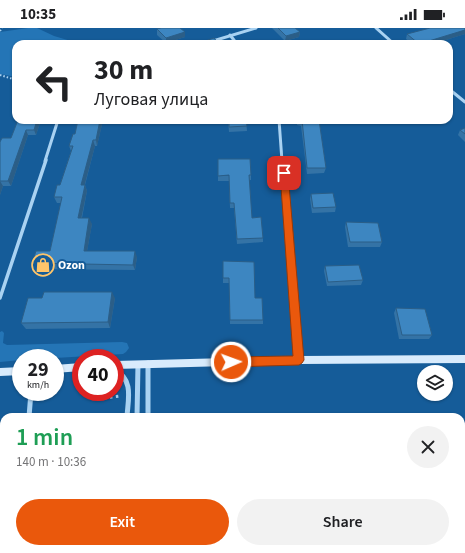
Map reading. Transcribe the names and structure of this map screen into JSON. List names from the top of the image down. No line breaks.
{"places":{"shop":["Ozon"]},"page":{"status":"10:35","turn":["30 m","Луговая улица"],"speed":"29 km/h","limit":"40","heading":["1 min","140 m · 10:36"],"buttons":["Exit","Share"]}}
